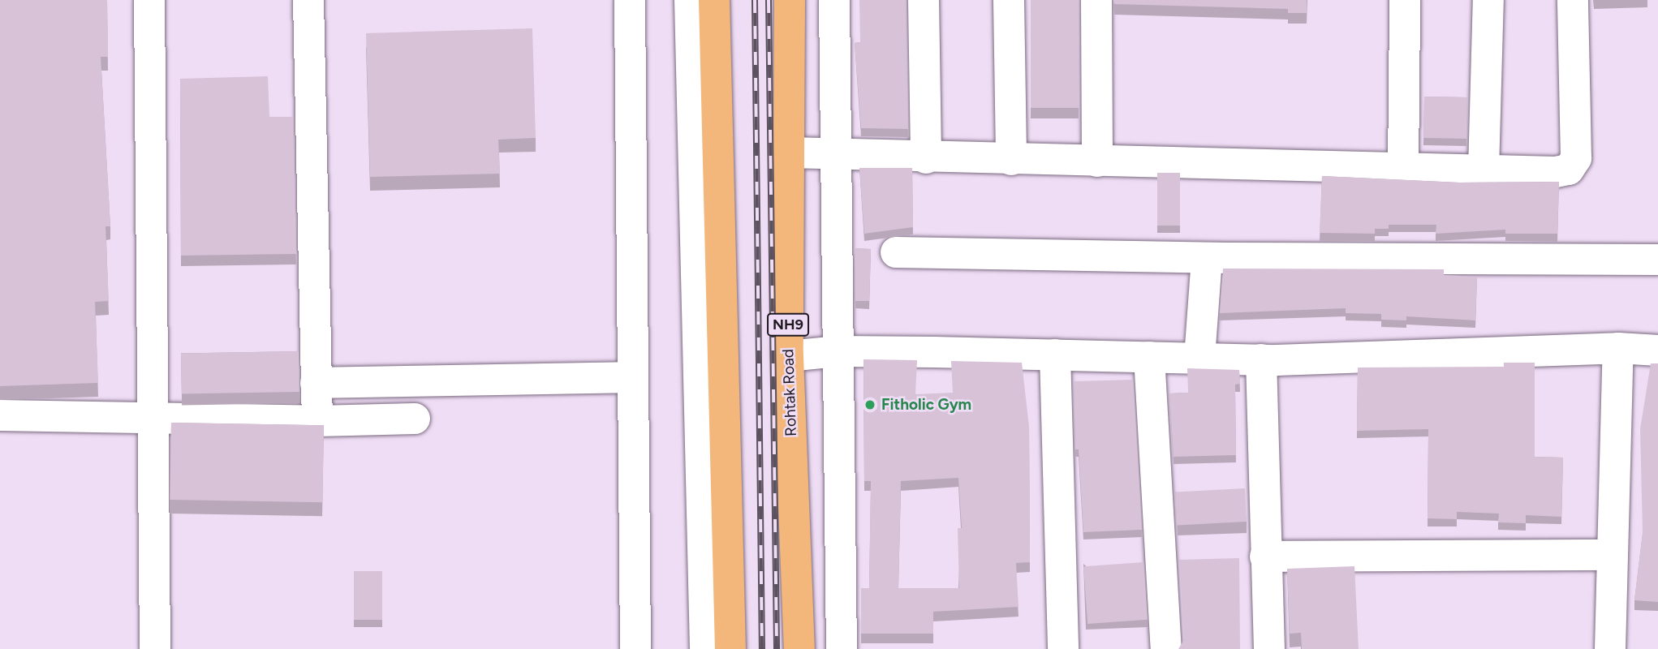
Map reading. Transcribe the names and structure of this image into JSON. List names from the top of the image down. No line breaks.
{"streets":{"highway":["NH9","Rohtak Road"]},"places":["Fitholic Gym"]}
